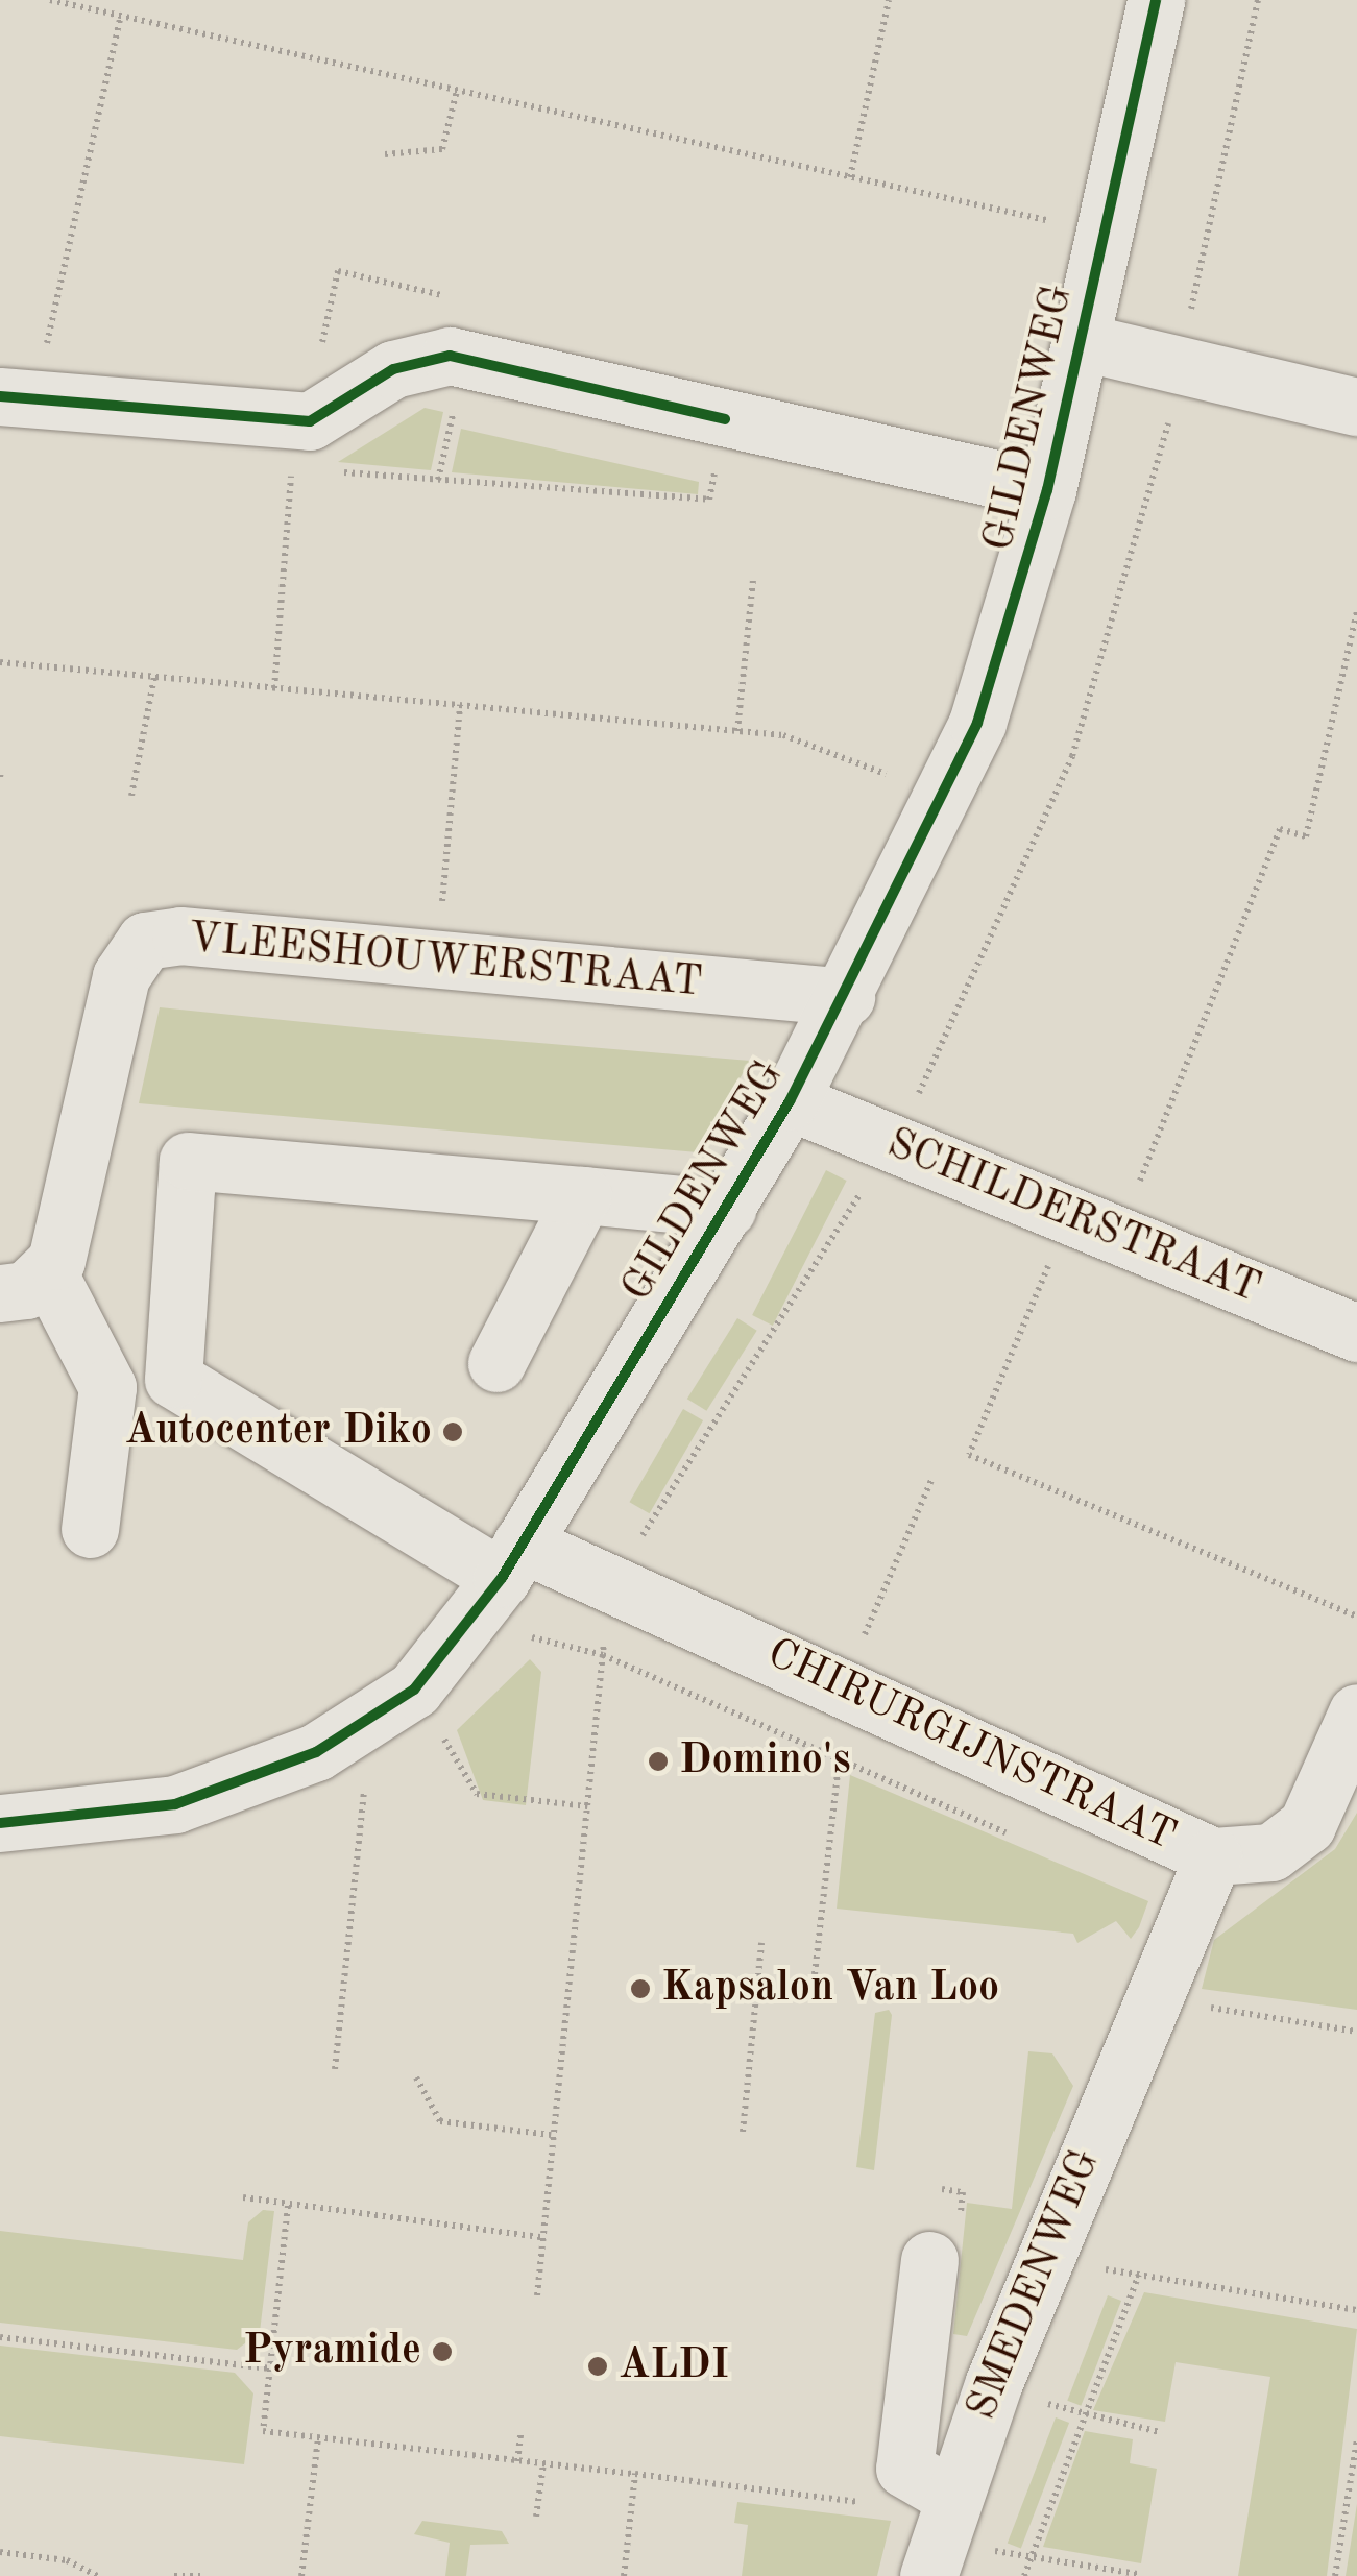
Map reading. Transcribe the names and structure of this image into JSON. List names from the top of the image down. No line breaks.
{"streets":{"street":["GILDENWEG","VLEESHOUWERSTRAAT","SCHILDERSTRAAT","CHIRURGIJNSTRAAT","SMEDENWEG"]},"crossings":[["GILDENWEG","VLEESHOUWERSTRAAT"],["GILDENWEG","SCHILDERSTRAAT"],["GILDENWEG","CHIRURGIJNSTRAAT"],["CHIRURGIJNSTRAAT","SMEDENWEG"]],"places":["Autocenter Diko","Domino's","Kapsalon Van Loo","Pyramide","ALDI"]}
